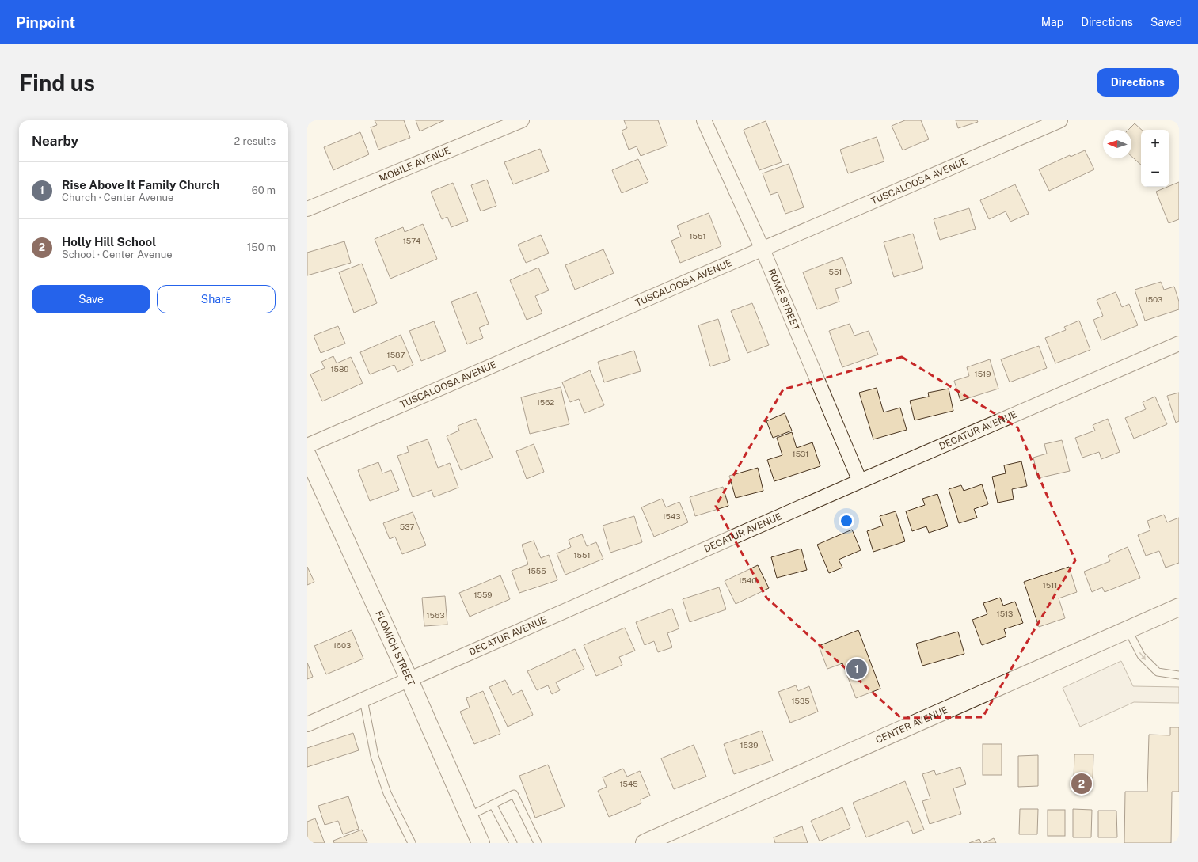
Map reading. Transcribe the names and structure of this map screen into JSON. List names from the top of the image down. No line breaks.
{"streets":{"street":["MOBILE AVENUE","TUSCALOOSA AVENUE","ROME STREET","DECATUR AVENUE","FLOMICH STREET","CENTER AVENUE"]},"crossings":[["TUSCALOOSA AVENUE","ROME STREET"],["ROME STREET","DECATUR AVENUE"],["DECATUR AVENUE","FLOMICH STREET"]],"house_numbers":["1551","1574","551","1503","1587","1589","1519","1562","1531","1543","537","1551","1555","1540","1511","1559","1513","1563","1603","1535","1539","1545"],"north":"left","page":{"header":"Pinpoint","nav":["Map","Directions","Saved"],"buttons":["Directions",["Save","Share"]],"title":"Find us","heading":["Nearby","2 results"],"map_buttons":["+","−"],"list":[{"mark":"1","name":"Rise Above It Family Church","note":"Church · Center Avenue","value":"60 m"},{"mark":"2","name":"Holly Hill School","note":"School · Center Avenue","value":"150 m"}],"pins":["1","2"]}}
